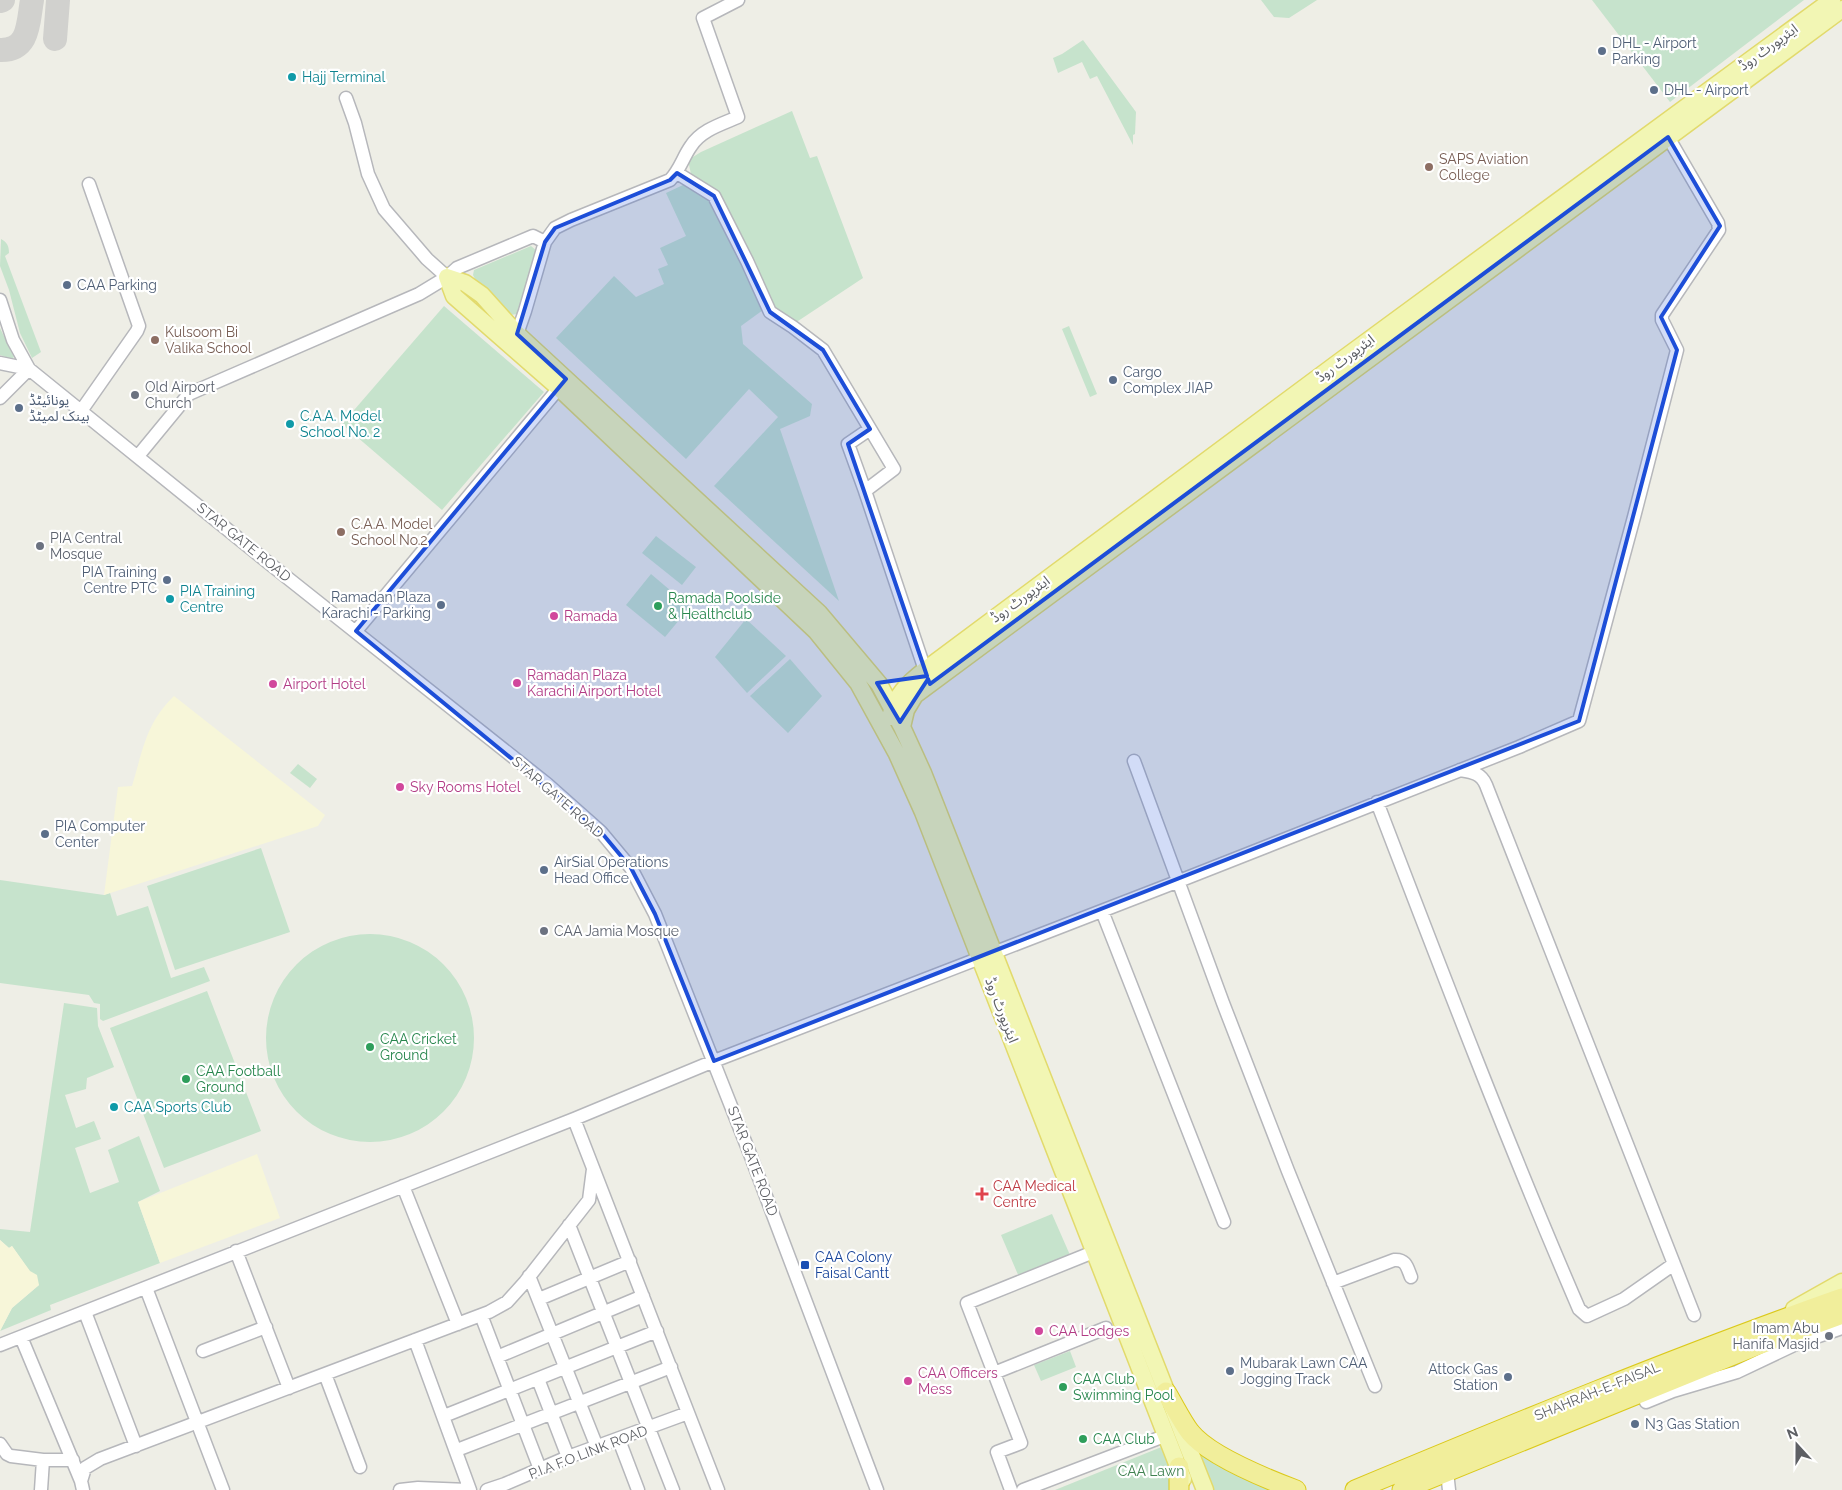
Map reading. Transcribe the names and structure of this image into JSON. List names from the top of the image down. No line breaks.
{"streets":{"highway":["SHAHRAH-E-FAISAL"],"main road":["ایئرپورٹ روڈ"],"street":["STAR GATE ROAD","P.I.A F.O LINK ROAD"]},"parks":["CAA Lawn"],"places":{"other":["DHL - Airport Parking","Hajj Terminal","DHL - Airport","SAPS Aviation College","CAA Parking","Kulsoom Bi Valika School","Cargo Complex JIAP","Old Airport Church","یونائیٹڈ بینک لمیٹڈ","C.A.A. Model School No. 2","C.A.A. Model School No.2","PIA Central Mosque","PIA Training Centre PTC","PIA Training Centre","Ramadan Plaza Karachi - Parking","Ramada Poolside & Healthclub","Ramada","Ramadan Plaza Karachi Airport Hotel","Airport Hotel","Sky Rooms Hotel","PIA Computer Center","AirSial Operations Head Office","CAA Jamia Mosque","CAA Cricket Ground","CAA Football Ground","CAA Sports Club","CAA Lodges","Imam Abu Hanifa Masjid","Mubarak Lawn CAA Jogging Track","Attock Gas Station","CAA Officers Mess","CAA Club Swimming Pool","N3 Gas Station","CAA Club"],"health":["CAA Medical Centre"],"transit":["CAA Colony Faisal Cantt"]},"north":"top"}
